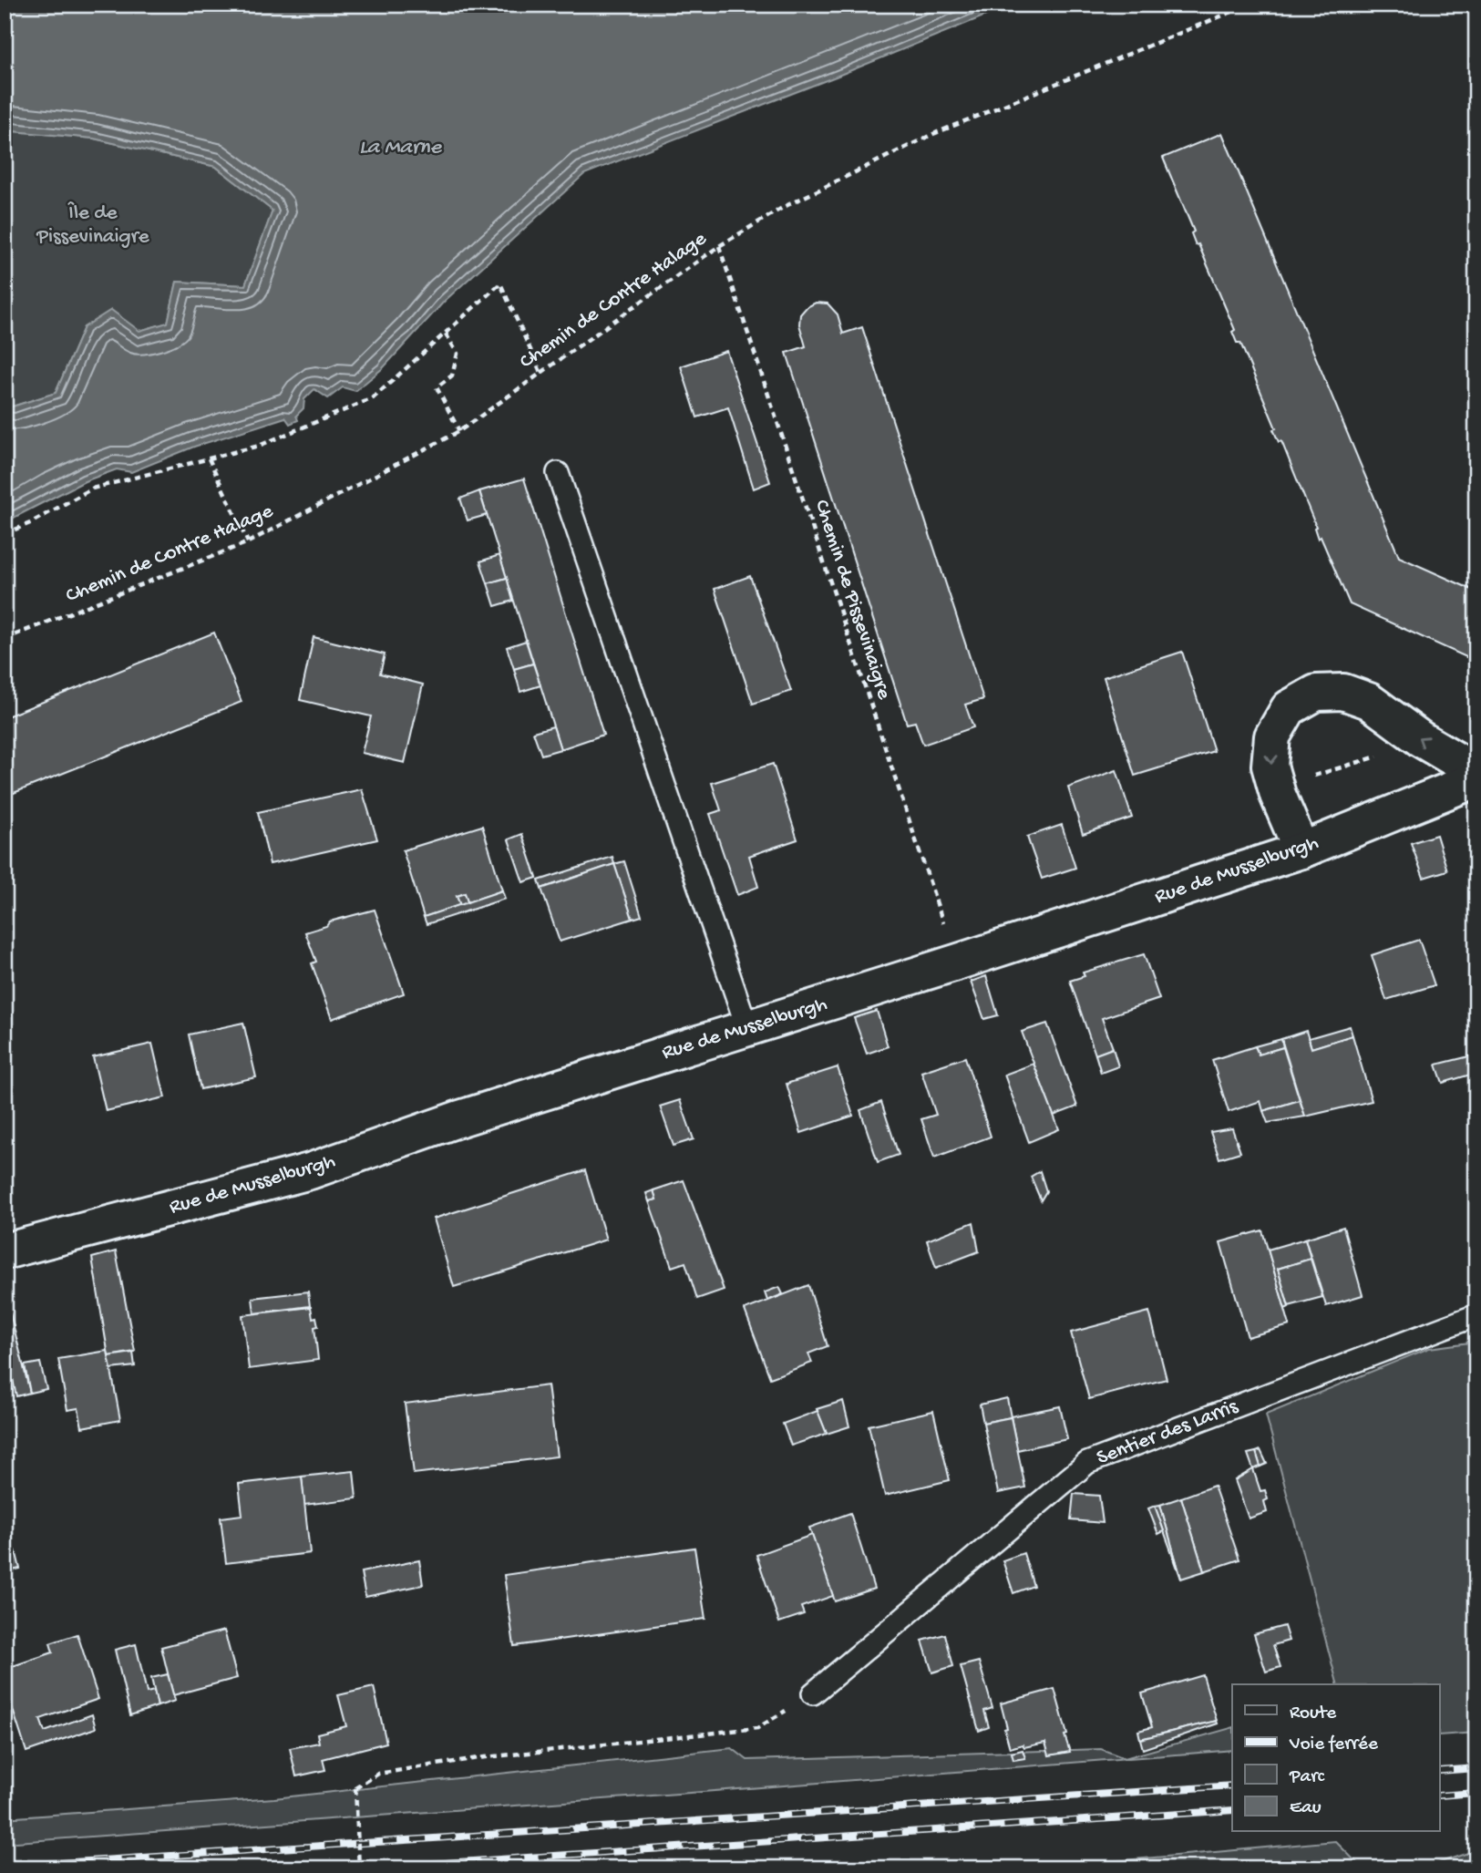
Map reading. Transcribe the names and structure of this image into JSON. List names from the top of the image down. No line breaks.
{"streets":{"street":["Rue de Musselburgh"],"lane":["Sentier des Larris"],"path":["Chemin de Contre Halage","Chemin de Pissevinaigre"]},"crossings":[["Chemin de Contre Halage","Chemin de Pissevinaigre"],["Chemin de Pissevinaigre","Rue de Musselburgh"]],"water":["La Marne"],"parks":["Île de Pissevinaigre"],"legend":["Route","Voie ferrée","Parc","Eau"]}
